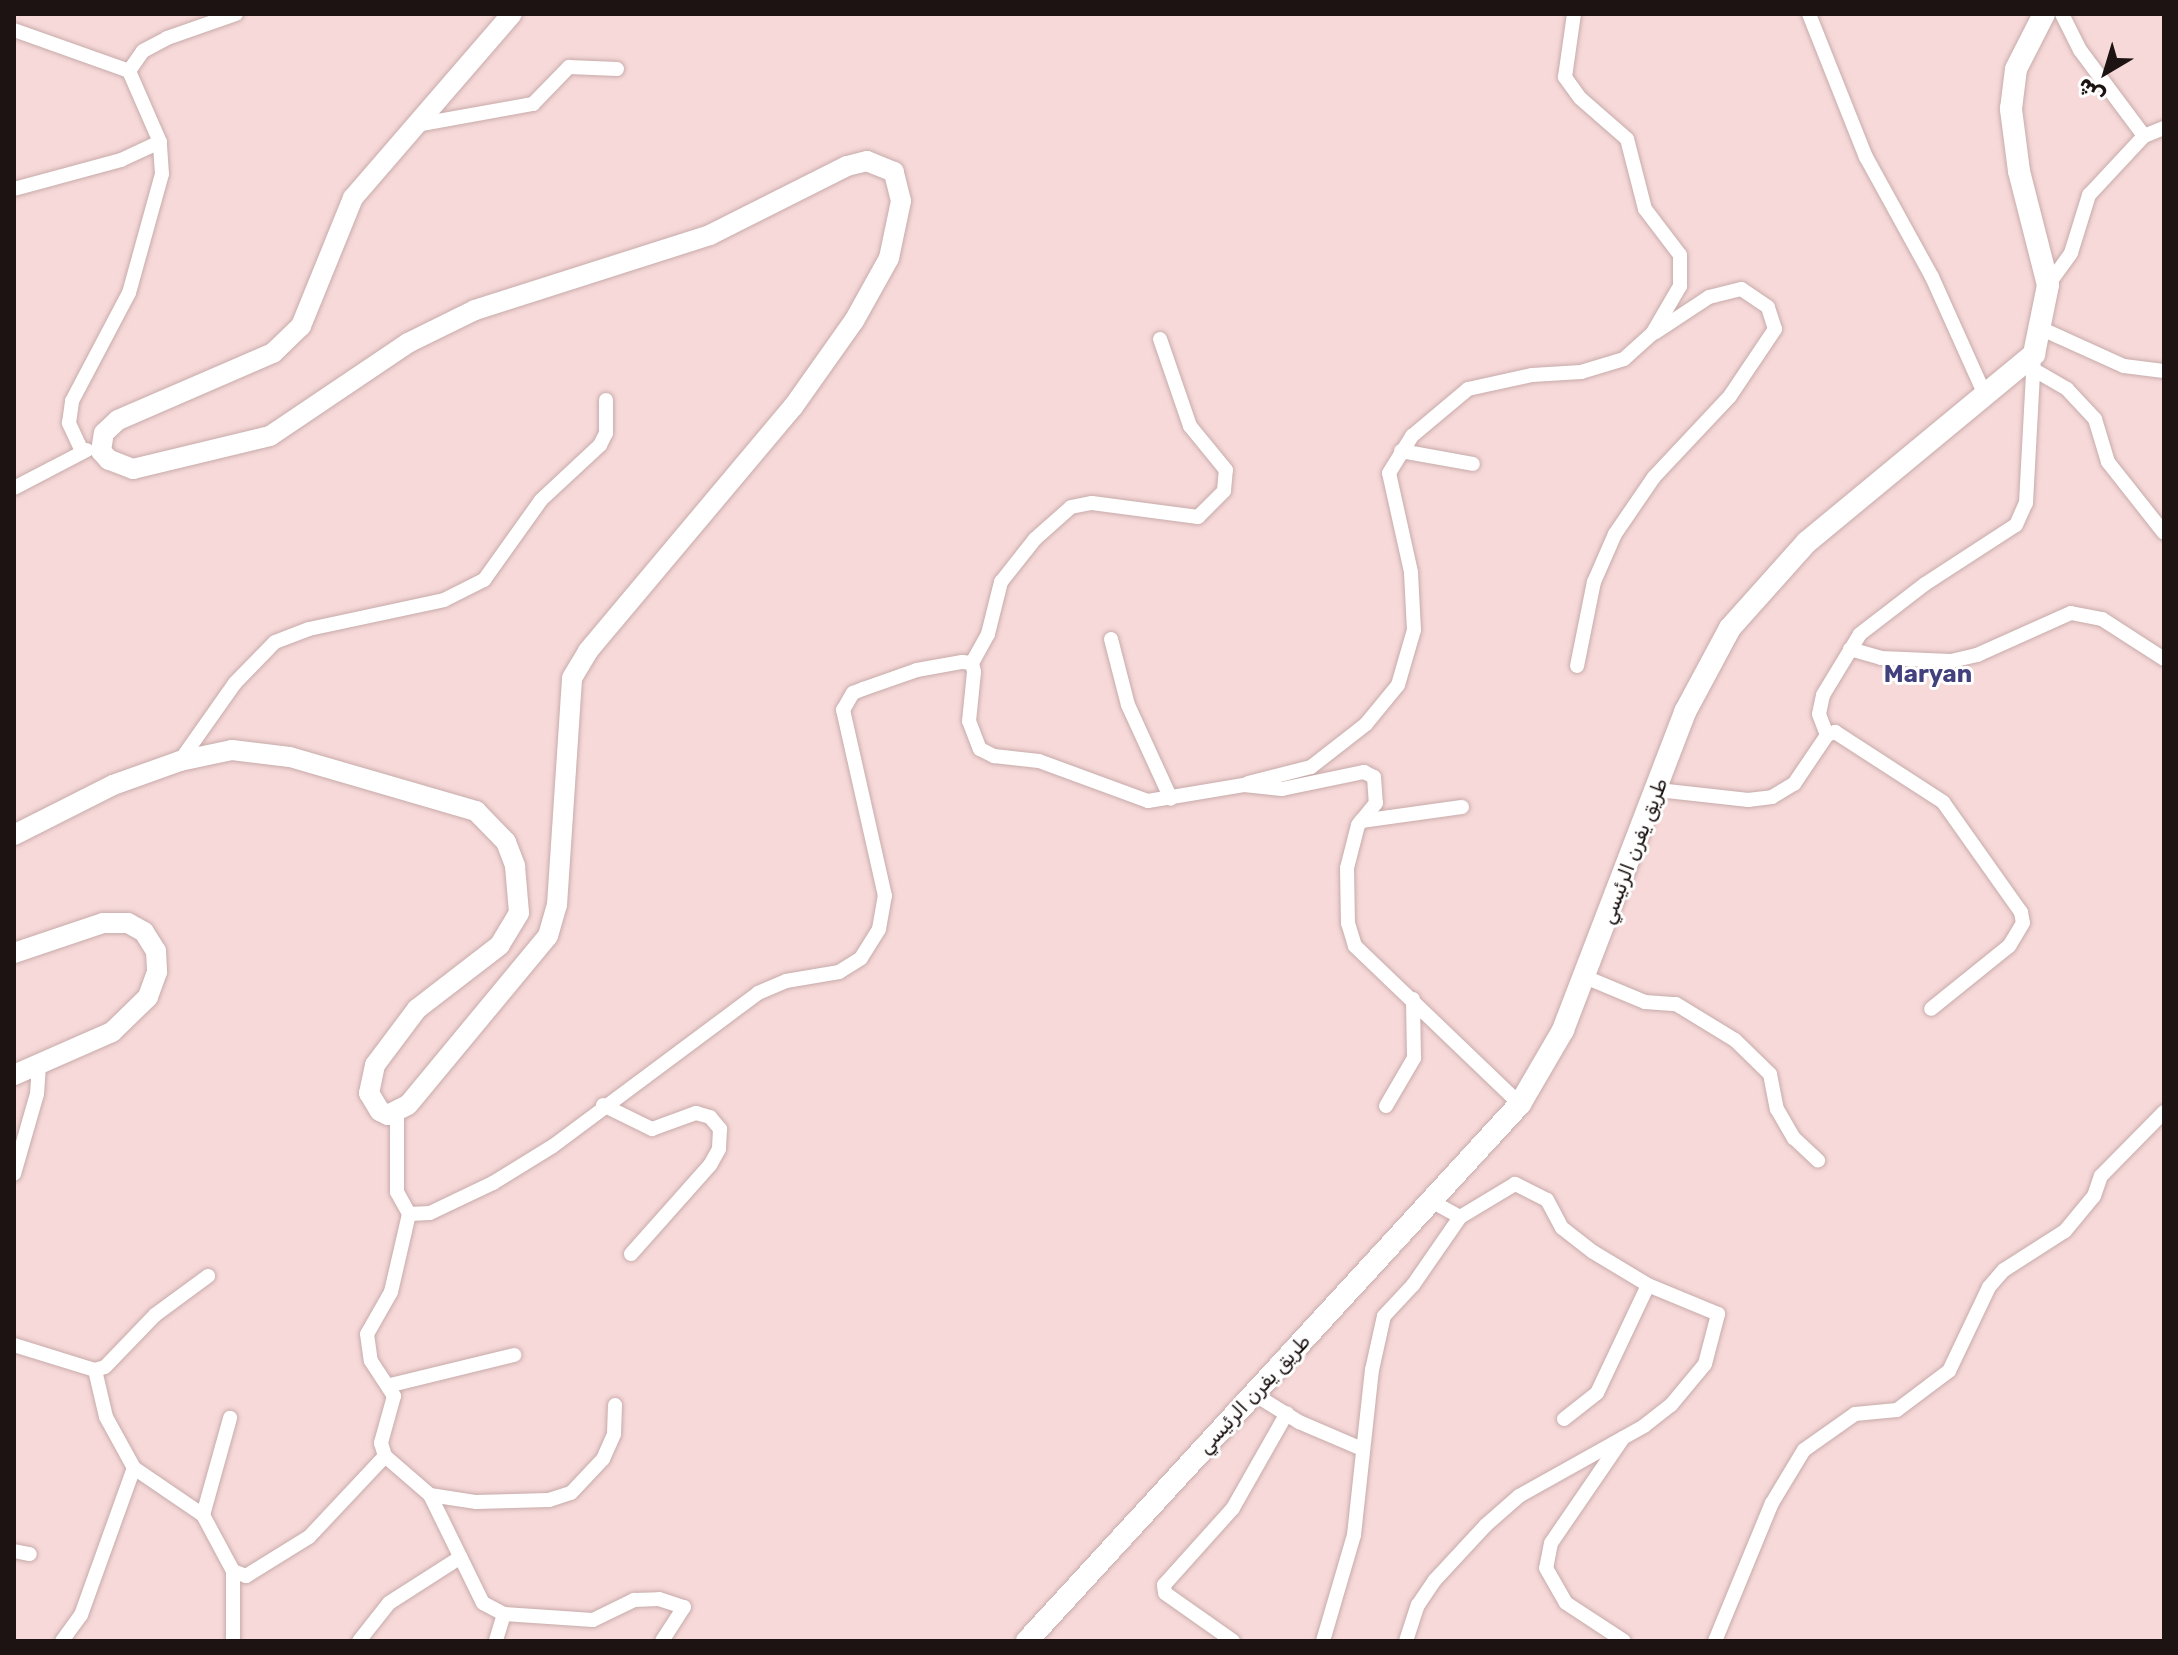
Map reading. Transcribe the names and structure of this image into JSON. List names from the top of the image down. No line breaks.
{"streets":{"main road":["طريق يفرن الرئيسي"]},"districts":["Maryan"],"north":"bottom left"}
